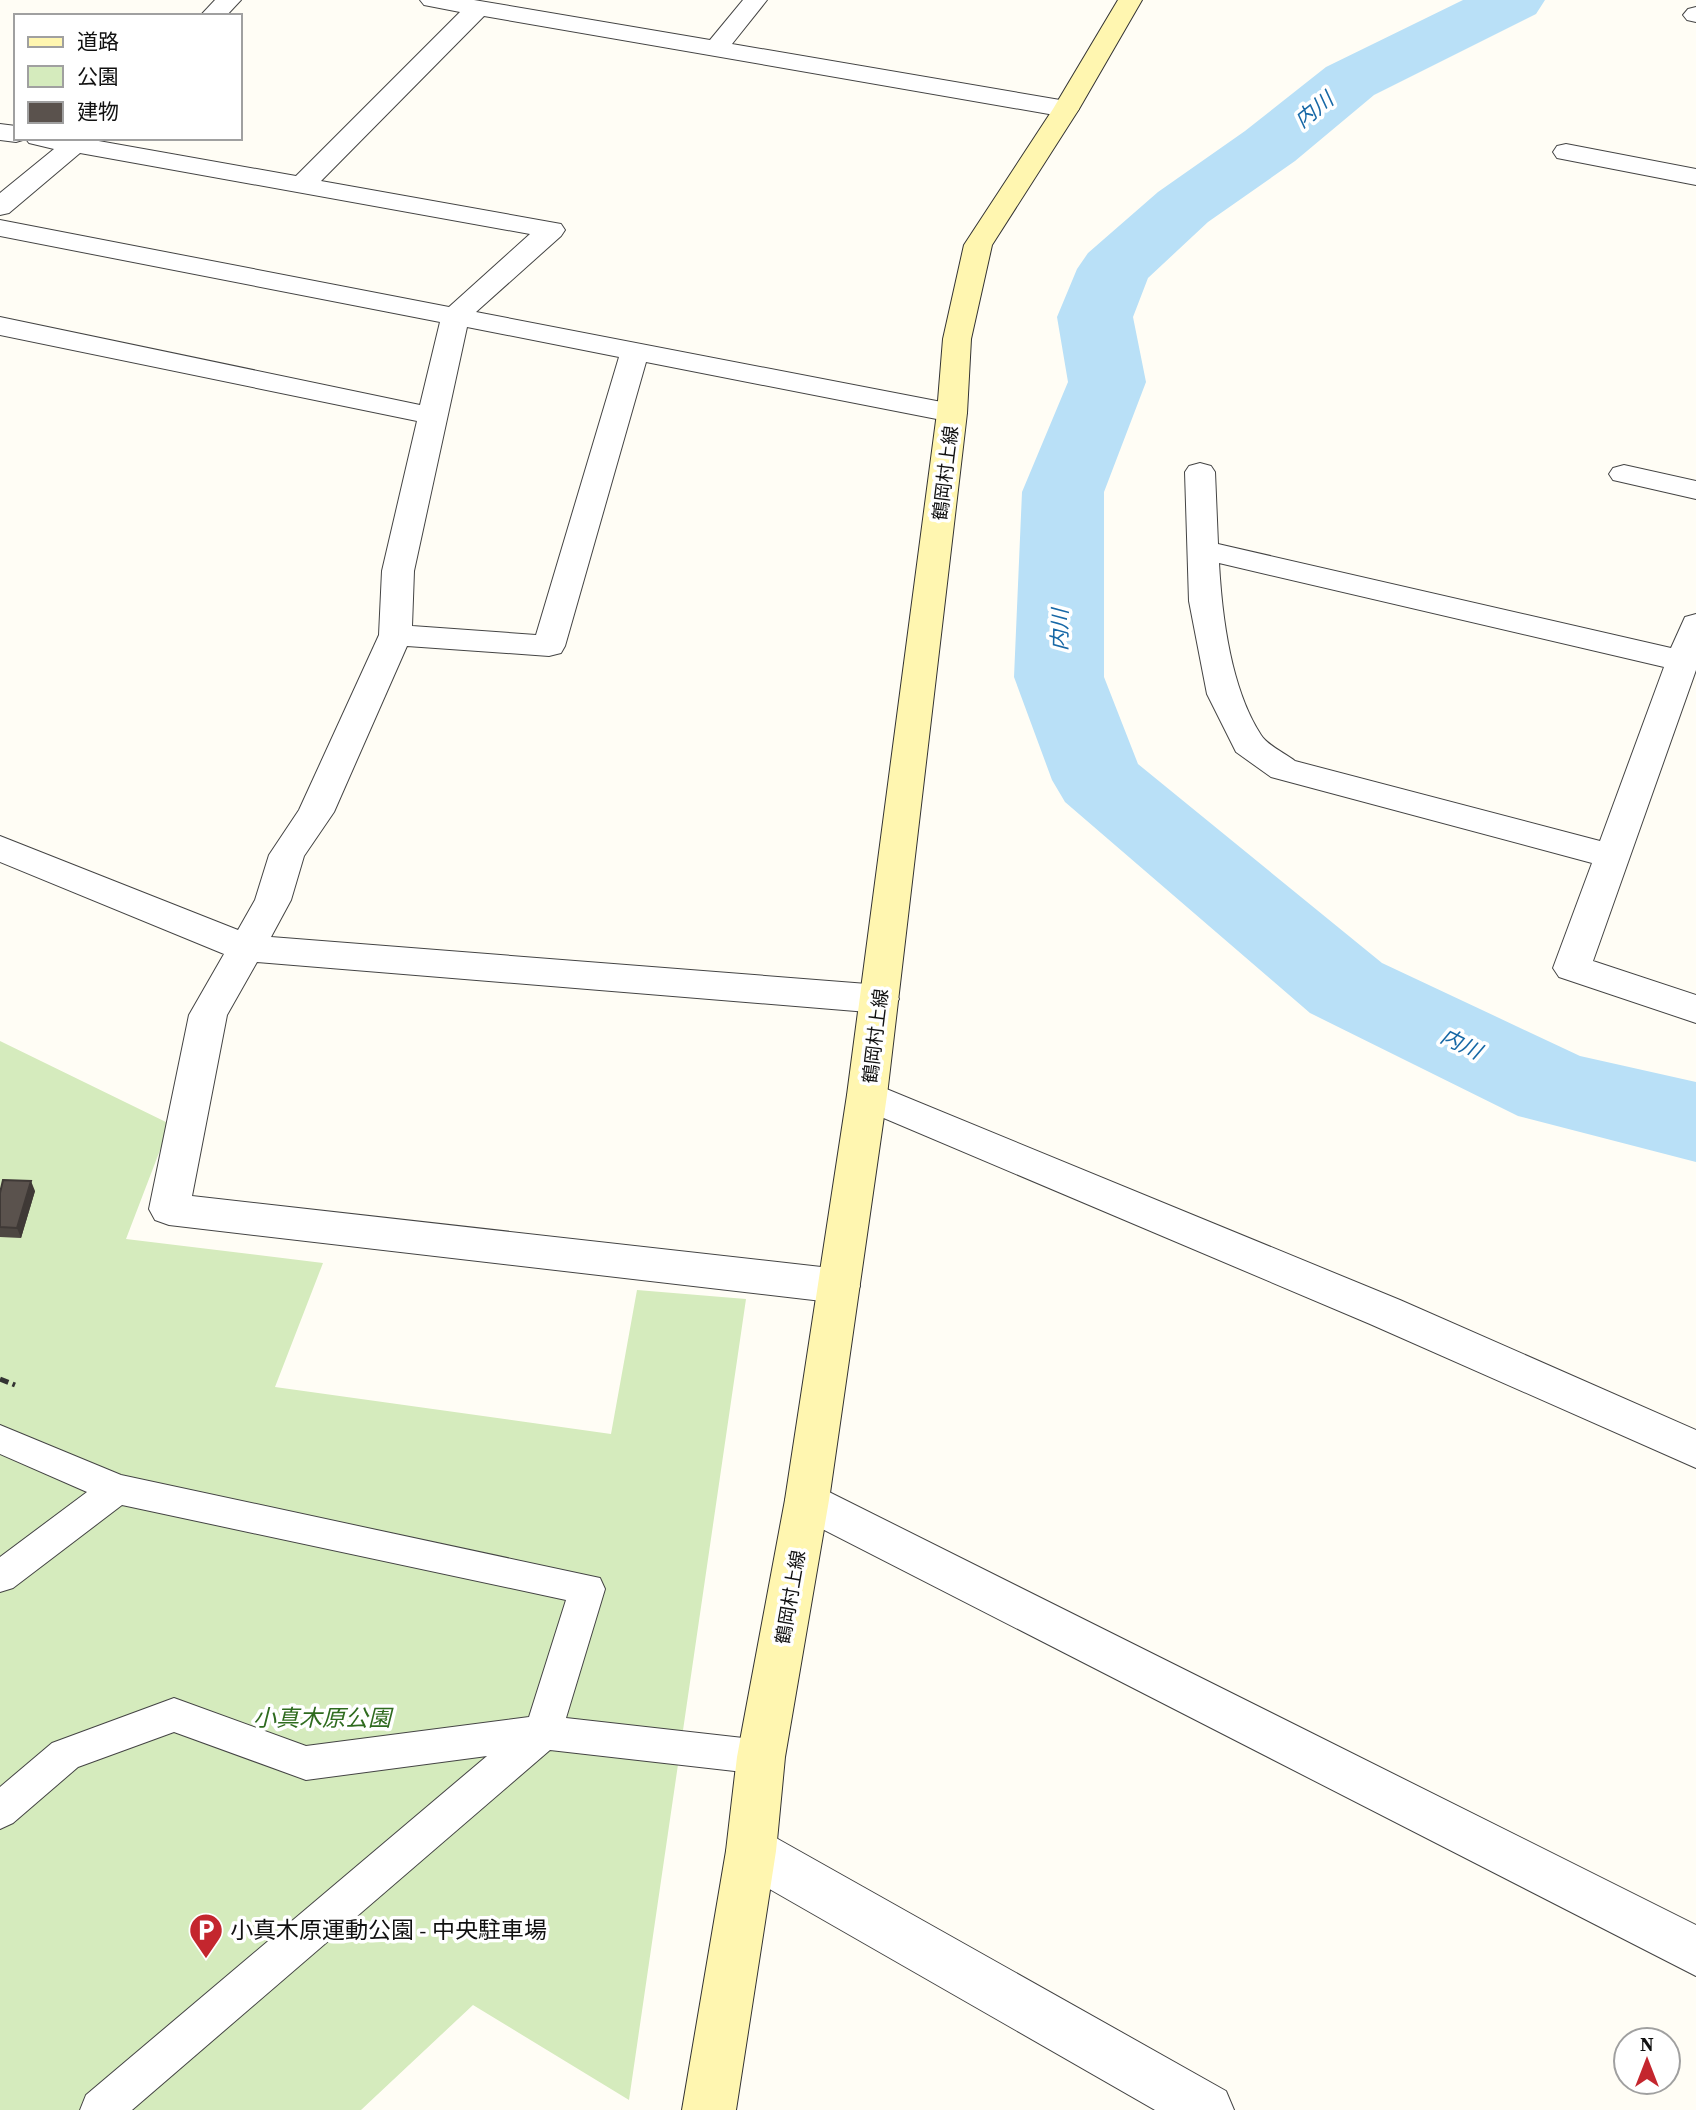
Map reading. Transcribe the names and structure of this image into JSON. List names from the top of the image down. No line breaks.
{"streets":{"main road":["鶴岡村上線"]},"water":["内川"],"parks":["小真木原公園"],"places":{"parking":["小真木原運動公園 - 中央駐車場"]},"legend":["道路","公園","建物"],"north":"top"}
